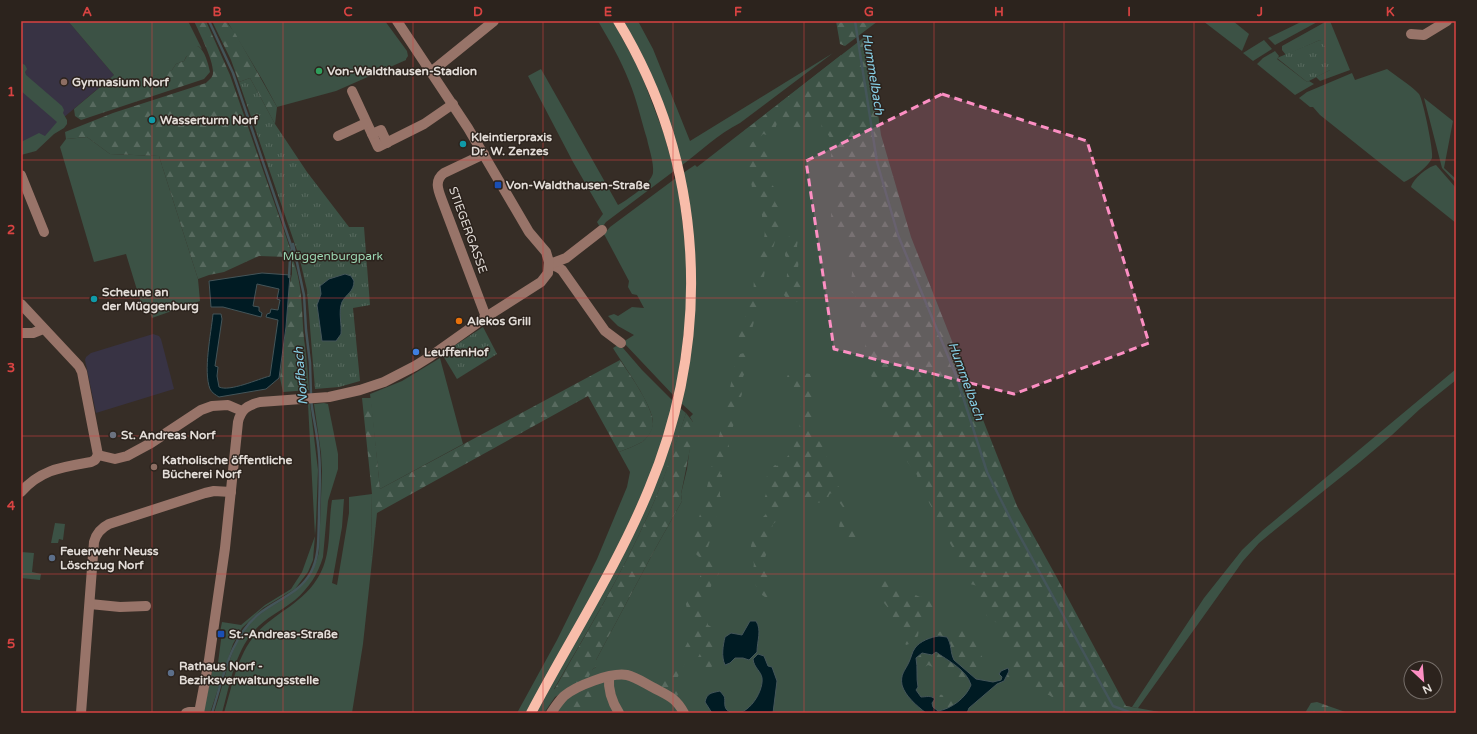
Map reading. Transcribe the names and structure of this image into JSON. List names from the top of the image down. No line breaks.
{"streets":{"street":["STIEGERGASSE"]},"water":["Hummelbach","Norfbach"],"parks":["Müggenburgpark"],"places":{"other":["Von-Waldthausen-Stadion","Gymnasium Norf","Wasserturm Norf","Kleintierpraxis Dr. W. Zenzes","Scheune an der Müggenburg","Alekos Grill","LeuffenHof","St. Andreas Norf","Katholische öffentliche Bücherei Norf","Feuerwehr Neuss Löschzug Norf","Rathaus Norf - Bezirksverwaltungsstelle"],"transit":["Von-Waldthausen-Straße","St.-Andreas-Straße"]},"north":"bottom right","grid":{"columns":["A","B","C","D","E","F","G","H","I","J","K"],"rows":["1","2","3","4","5"]}}
